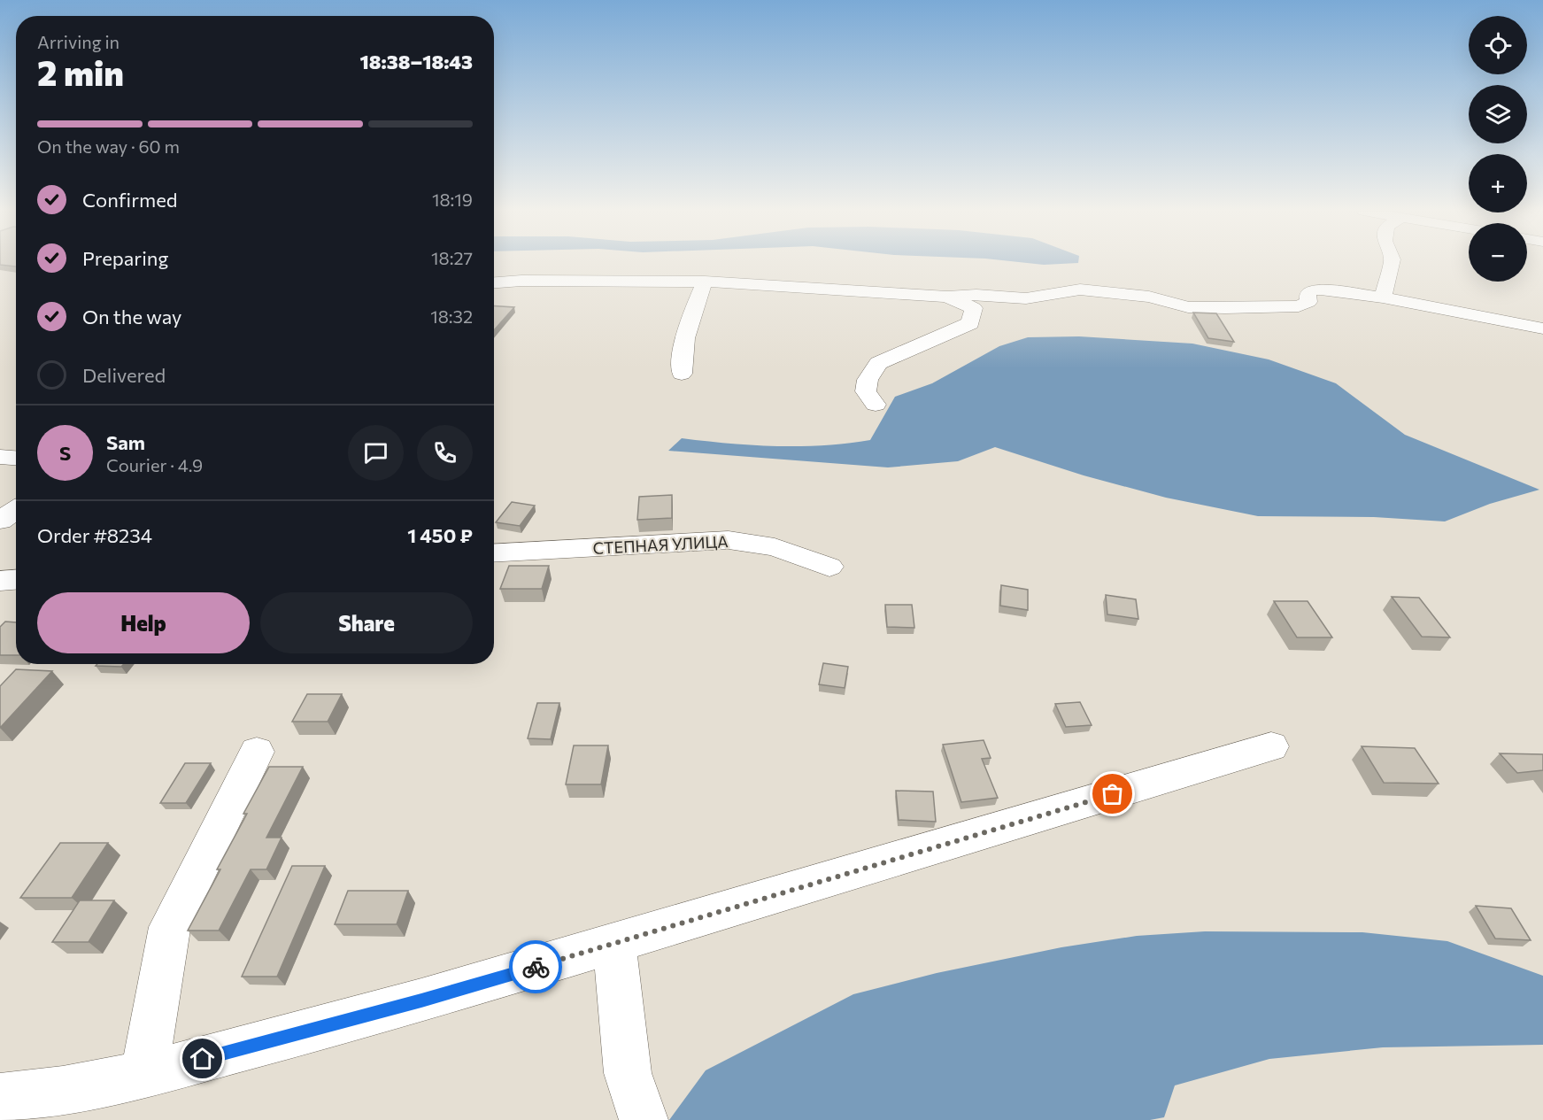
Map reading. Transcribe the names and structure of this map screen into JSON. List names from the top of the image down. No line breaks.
{"streets":{"street":["СТЕПНАЯ УЛИЦА"]},"page":{"map_buttons":["+","−"],"heading":["2 min","Arriving in","18:38–18:43"],"panel":["Sam","Courier · 4.9","Order #8234","1 450 ₽"],"bar":"On the way · 60 m","list":[["Confirmed","18:19"],["Preparing","18:27"],["On the way","18:32"],"Delivered"],"round":"S","buttons":["Help","Share"]}}
